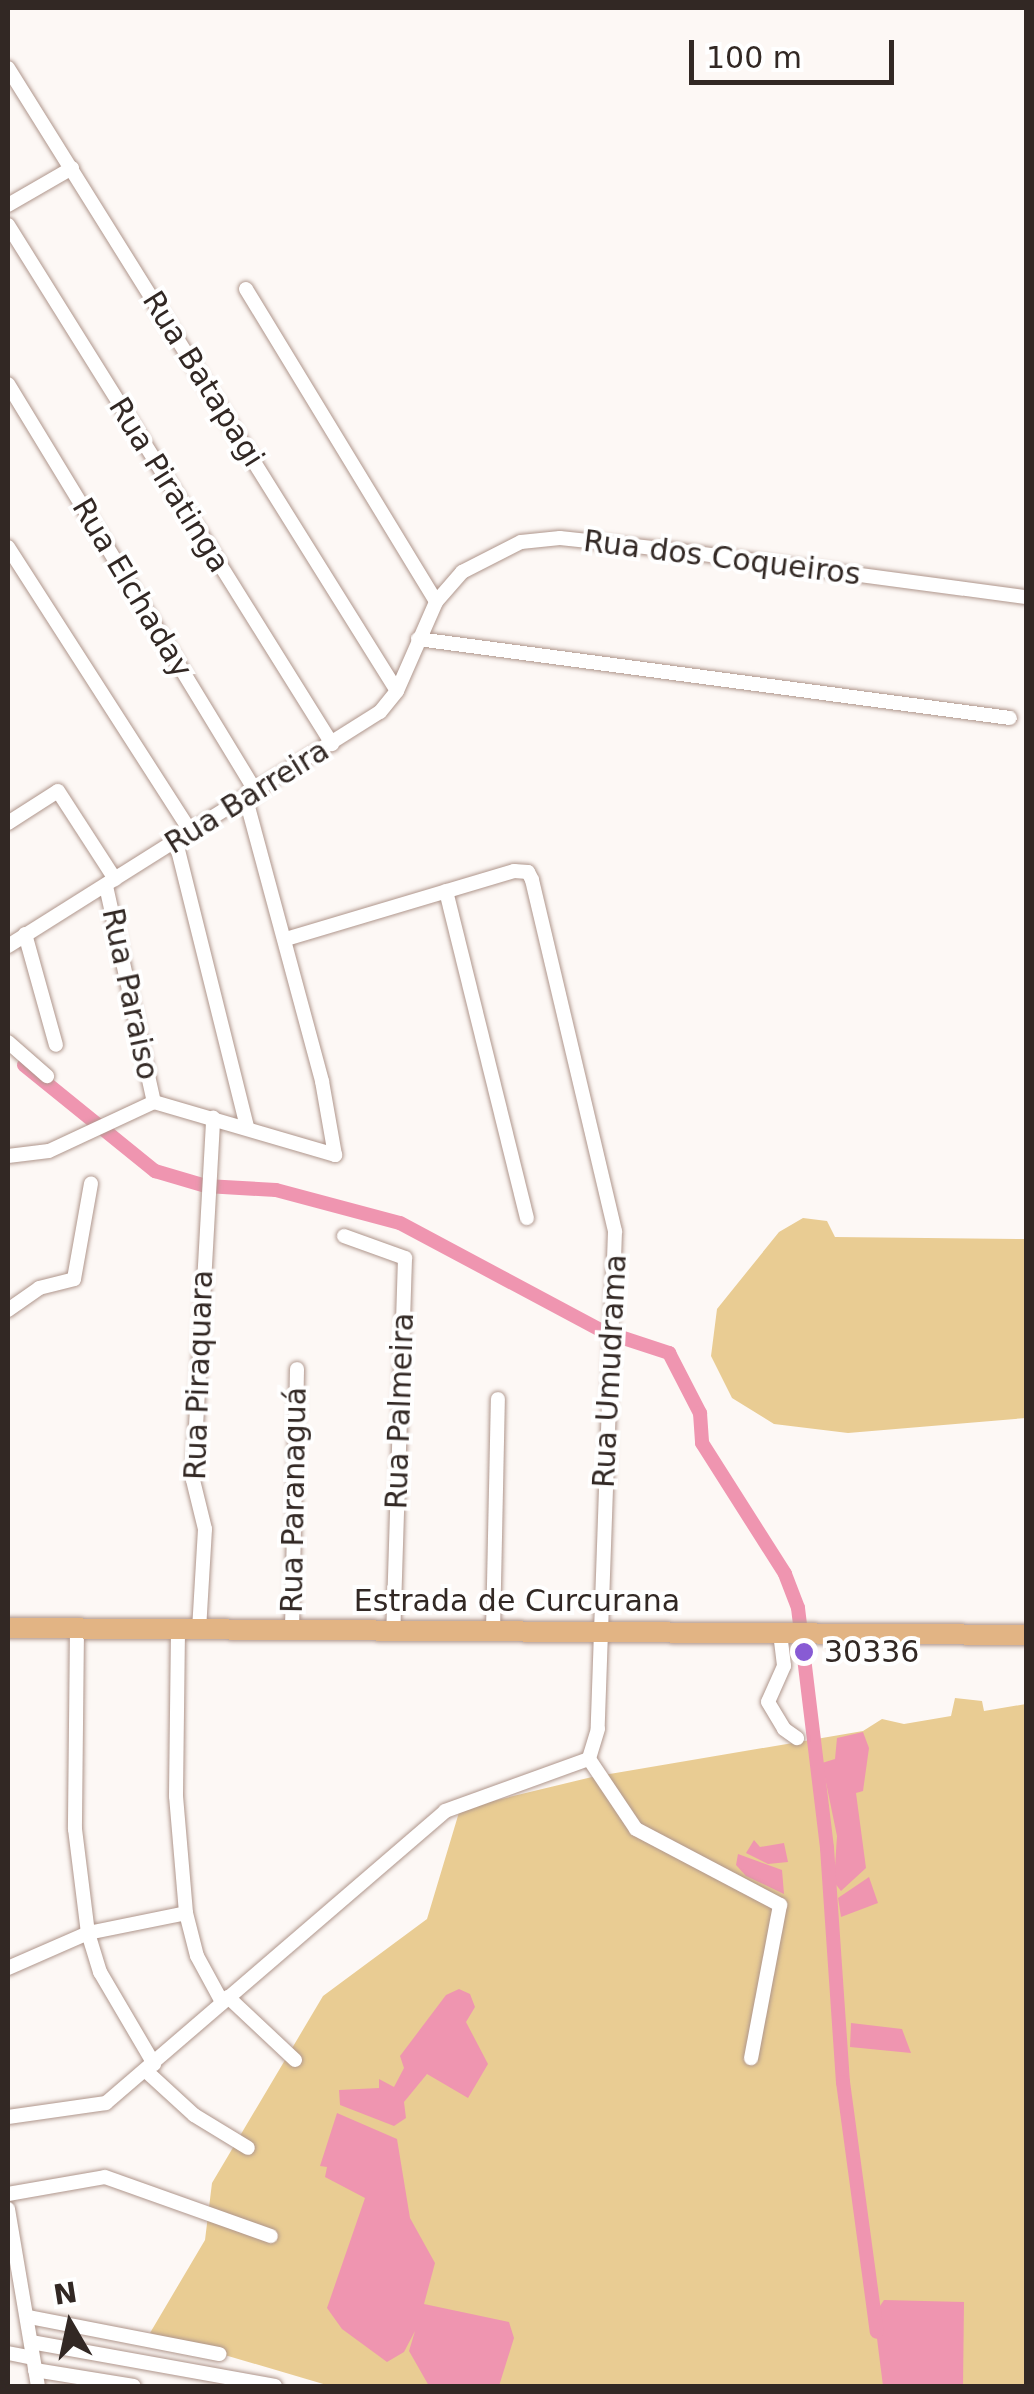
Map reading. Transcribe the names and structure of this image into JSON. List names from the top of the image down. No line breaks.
{"streets":{"main road":["Estrada de Curcurana"],"street":["Rua Batapagi","Rua Piratinga","Rua dos Coqueiros","Rua Elchaday","Rua Barreira","Rua Paraiso","Rua Umudrama","Rua Piraquara","Rua Palmeira","Rua Paranaguá"]},"crossings":[["Rua Batapagi","Rua Barreira"],["Rua Piratinga","Rua Barreira"],["Rua dos Coqueiros","Rua Barreira"],["Rua Elchaday","Rua Barreira"],["Rua Barreira","Rua Paraiso"],["Rua Umudrama","Estrada de Curcurana"],["Rua Piraquara","Estrada de Curcurana"],["Rua Palmeira","Estrada de Curcurana"],["Rua Paranaguá","Estrada de Curcurana"]],"places":["30336"],"scale_bar":"100 m","north":"top"}
